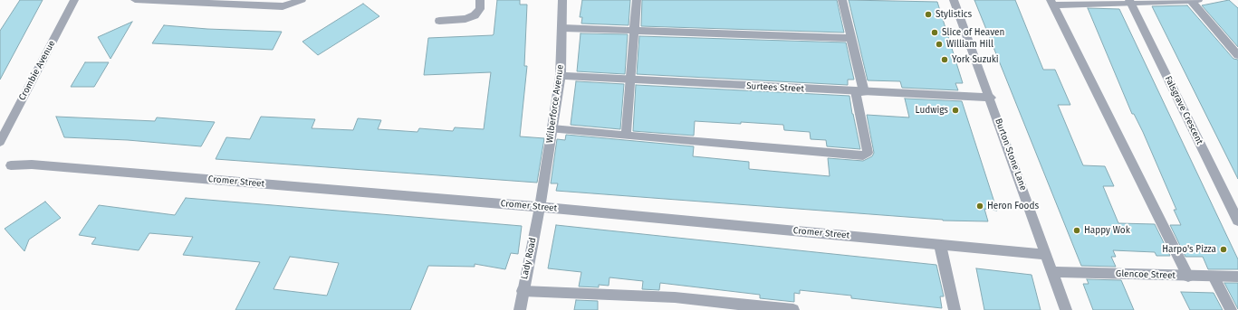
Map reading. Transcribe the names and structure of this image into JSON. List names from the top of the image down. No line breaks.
{"streets":{"street":["Crombie Avenue","Surtees Street","Wilberforce Avenue","Falsgrave Crescent","Burton Stone Lane","Cromer Street","Lady Road","Glencoe Street"]},"crossings":[["Surtees Street","Wilberforce Avenue"],["Surtees Street","Burton Stone Lane"],["Wilberforce Avenue","Cromer Street"],["Wilberforce Avenue","Lady Road"],["Burton Stone Lane","Cromer Street"],["Burton Stone Lane","Glencoe Street"],["Cromer Street","Lady Road"]],"places":["Stylistics","Slice of Heaven","William Hill","York Suzuki","Ludwigs","Heron Foods","Happy Wok","Harpo's Pizza"]}
